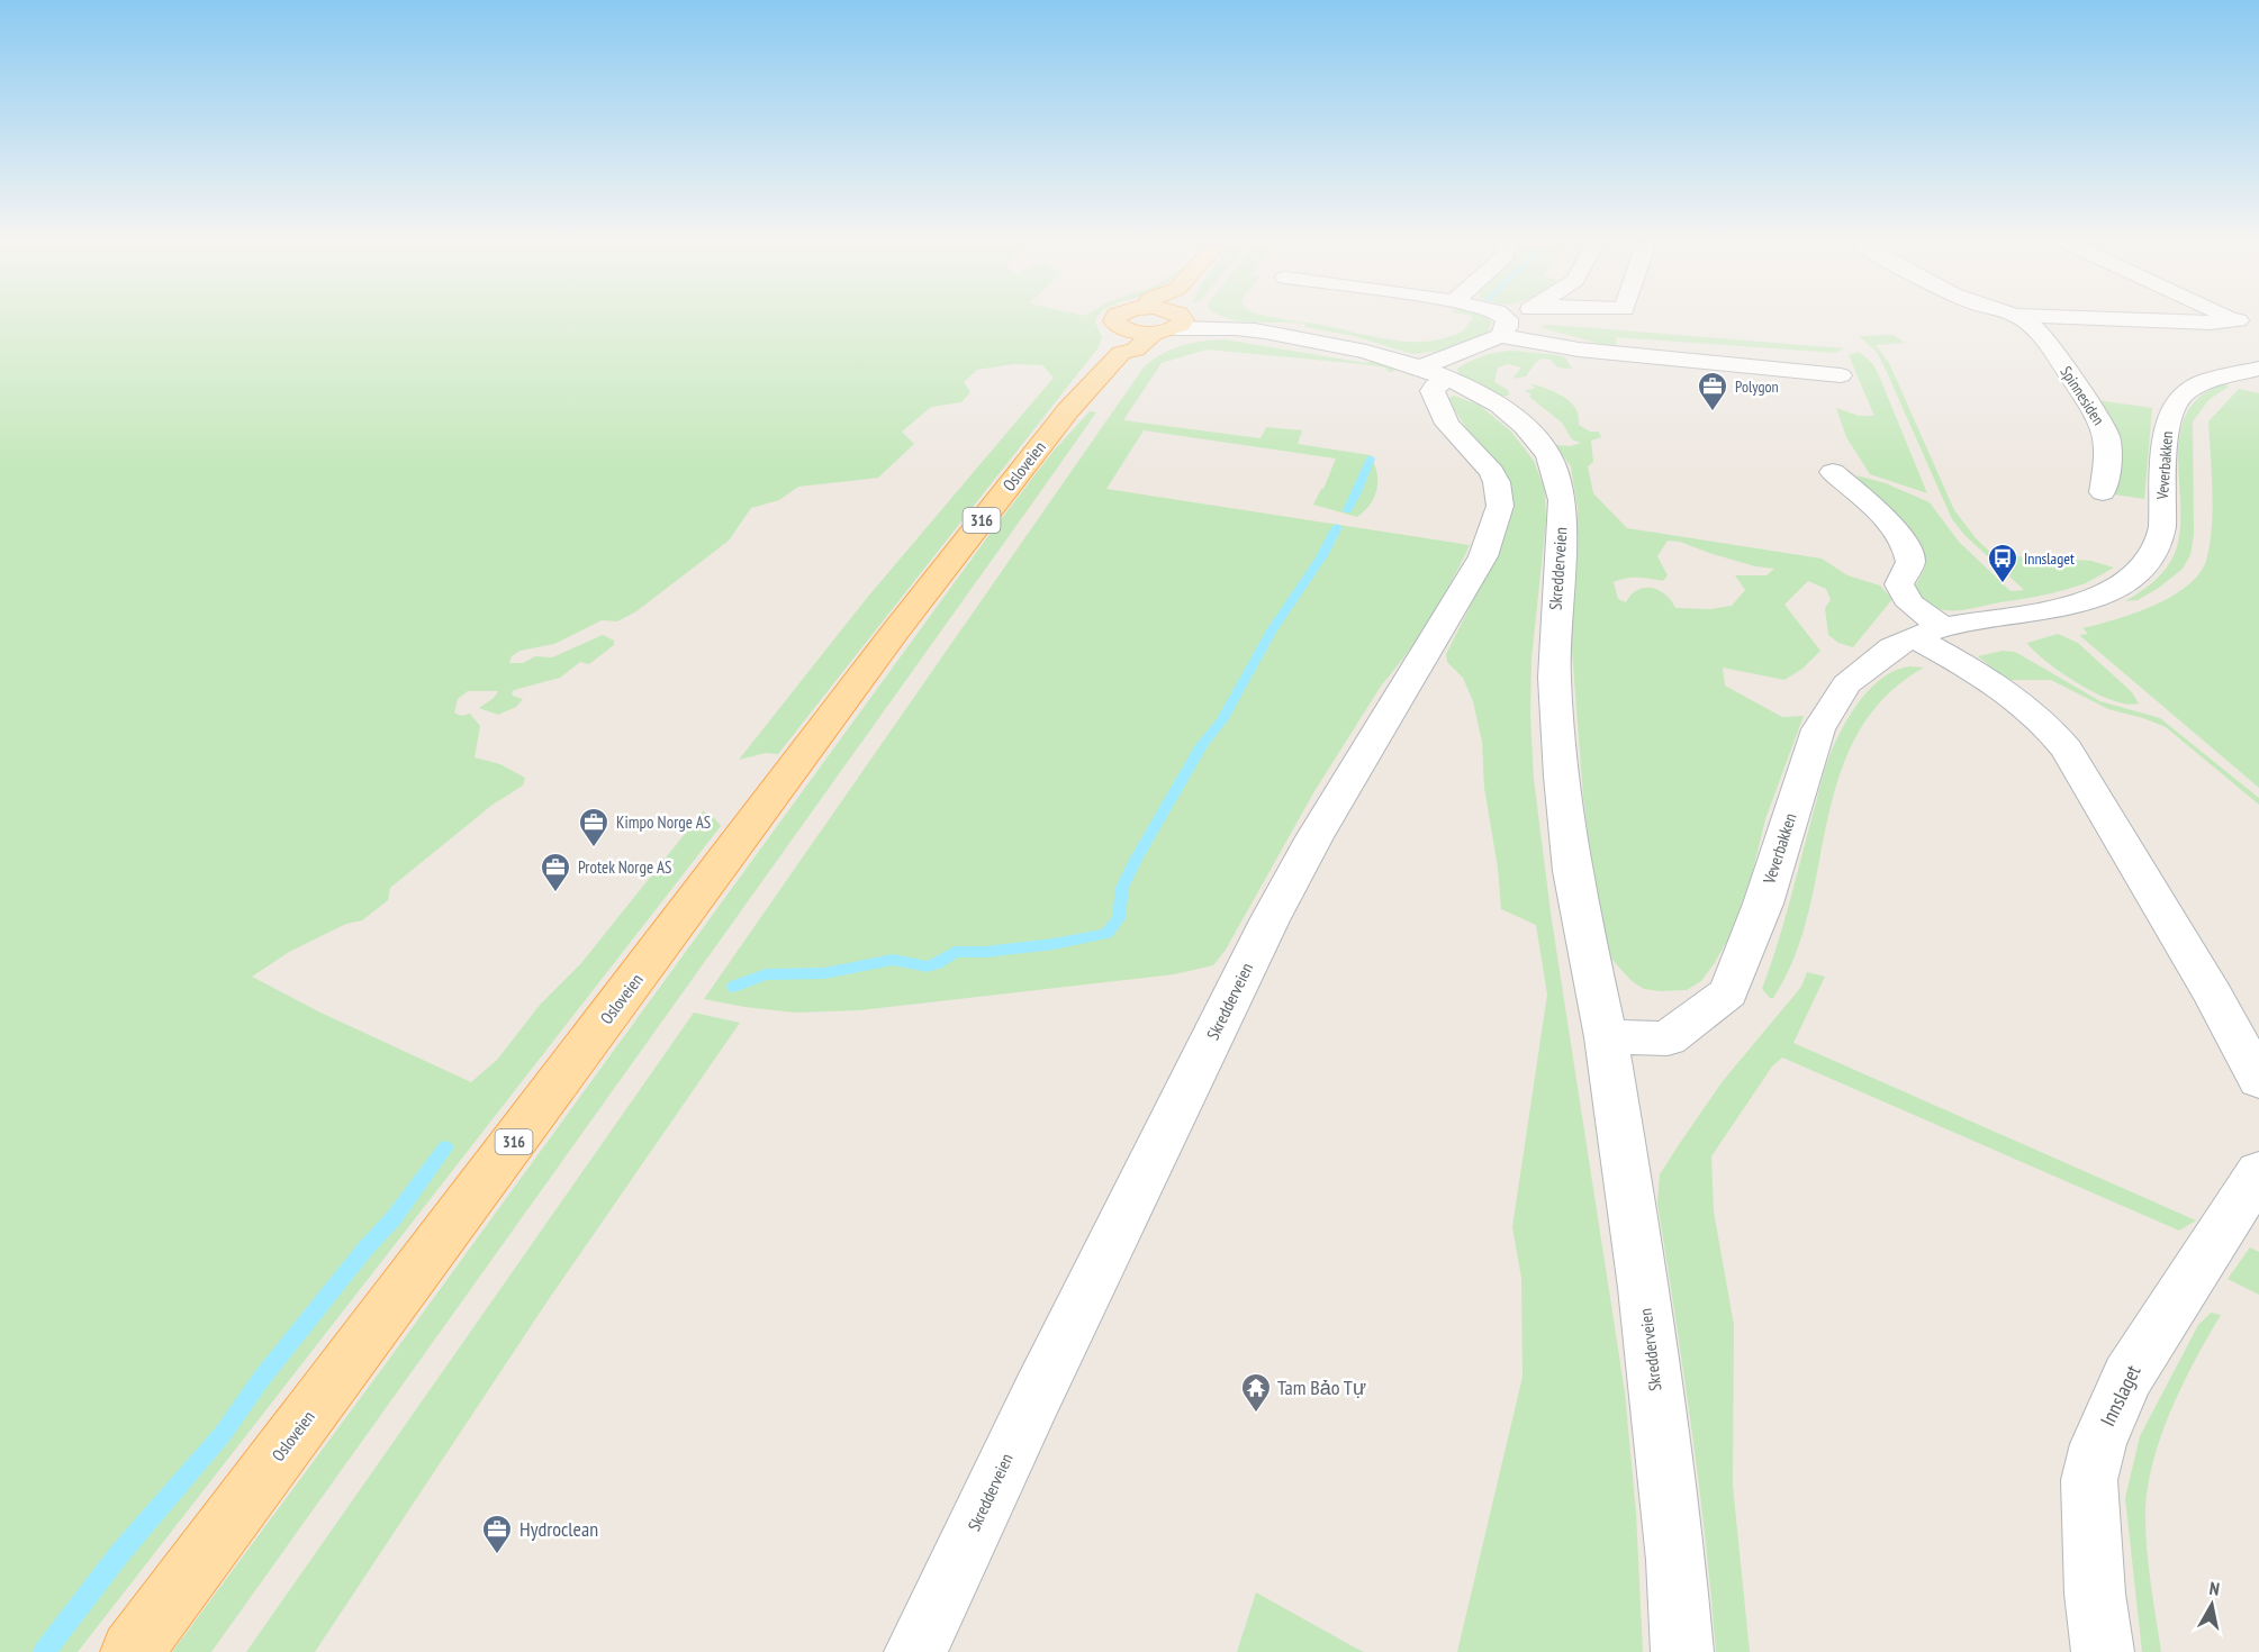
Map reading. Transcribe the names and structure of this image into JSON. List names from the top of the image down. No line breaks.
{"streets":{"main road":["Osloveien","316"],"street":["Spinnesiden","Veverbakken","Skredderveien","Innslaget"]},"crossings":[["Veverbakken","Skredderveien"],["Osloveien","316"],["Osloveien","Skredderveien"],["316","Skredderveien"]],"places":{"office":["Polygon","Kimpo Norge AS","Protek Norge AS","Hydroclean"],"bus stop":["Innslaget"],"temple":["Tam Bảo Tự"]},"north":"top"}
